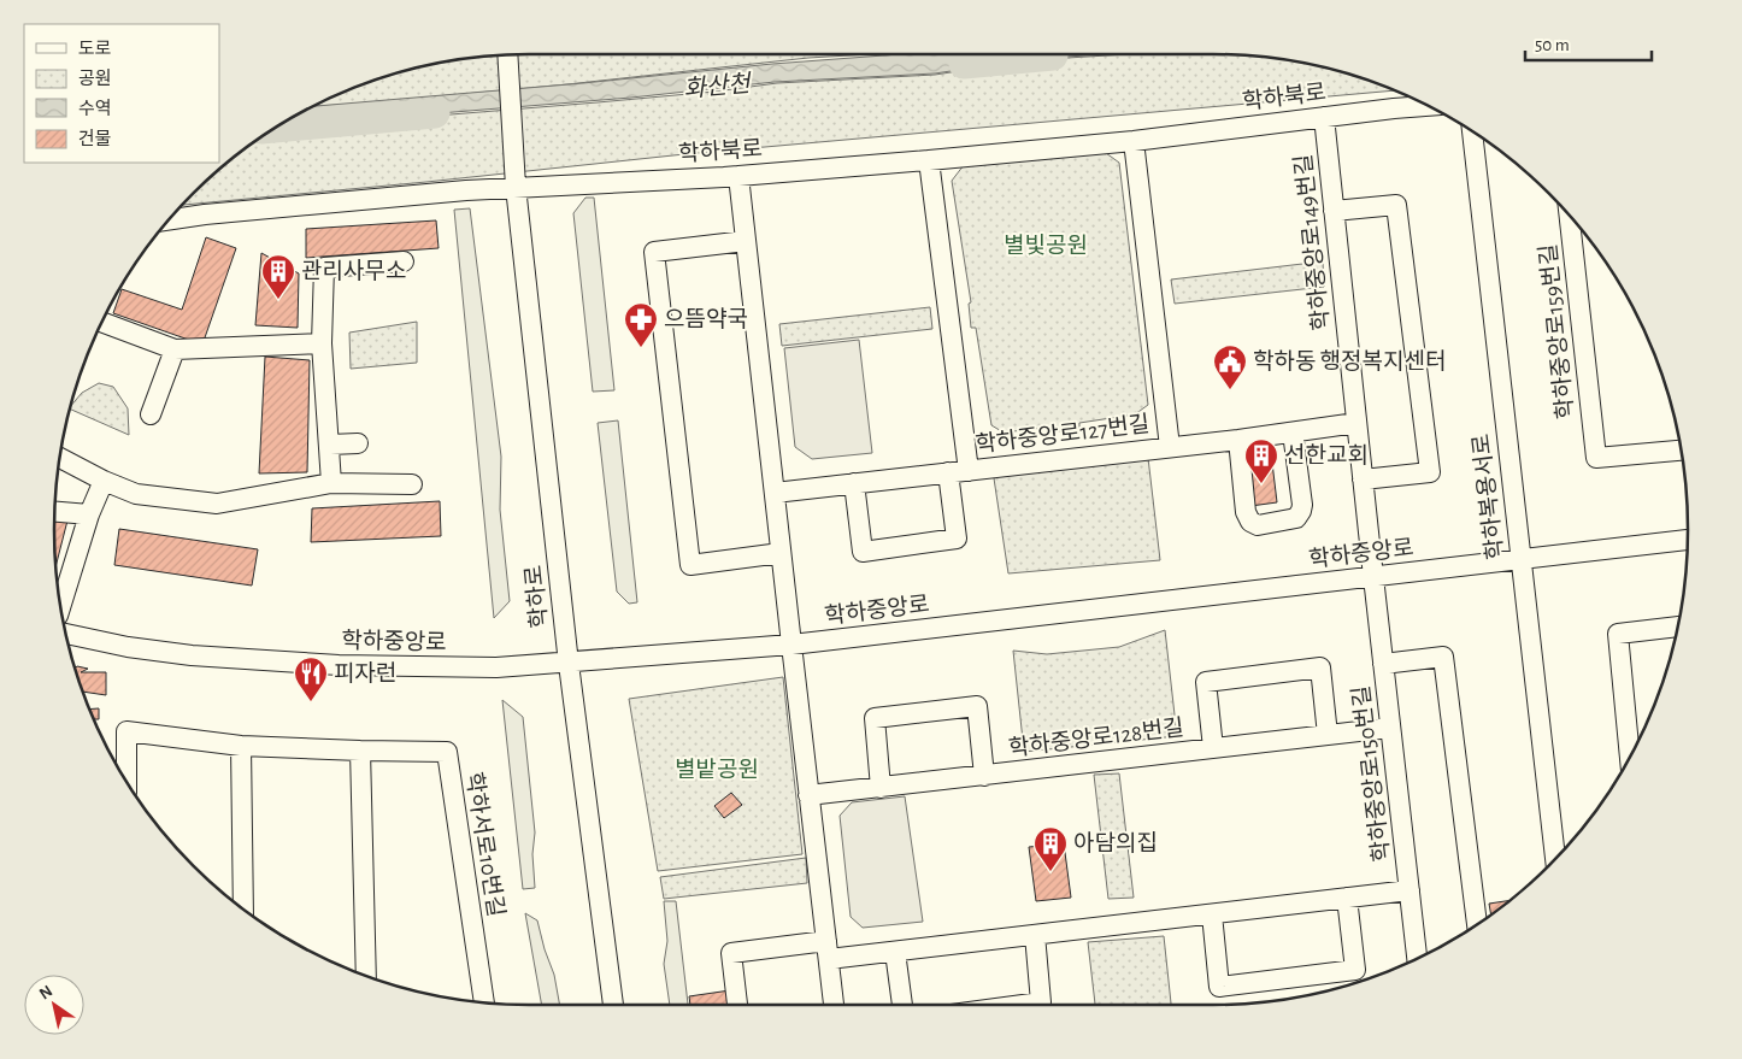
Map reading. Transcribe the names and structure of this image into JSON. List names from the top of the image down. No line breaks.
{"streets":{"street":["학하북로","학하중앙로149번길","학하중앙로159번길","학하중앙로127번길","학하복용서로","학하중앙로","학하로","학하중앙로128번길","학하중앙로150번길","학하서로10번길"]},"crossings":[["학하북로","학하중앙로149번길"],["학하북로","학하로"],["학하중앙로149번길","학하중앙로127번길"],["학하중앙로149번길","학하중앙로"],["학하중앙로149번길","학하중앙로150번길"],["학하복용서로","학하중앙로"],["학하중앙로","학하로"],["학하중앙로","학하중앙로150번길"],["학하중앙로128번길","학하중앙로150번길"]],"water":["화산천"],"parks":["별빛공원","별밭공원"],"places":{"building":["관리사무소","선한교회","아담의집"],"pharmacy":["으뜸약국"],"public building":["학하동 행정복지센터"],"restaurant":["피자런"]},"legend":["도로","공원","수역","건물"],"scale_bar":"50 m","north":"top left"}
